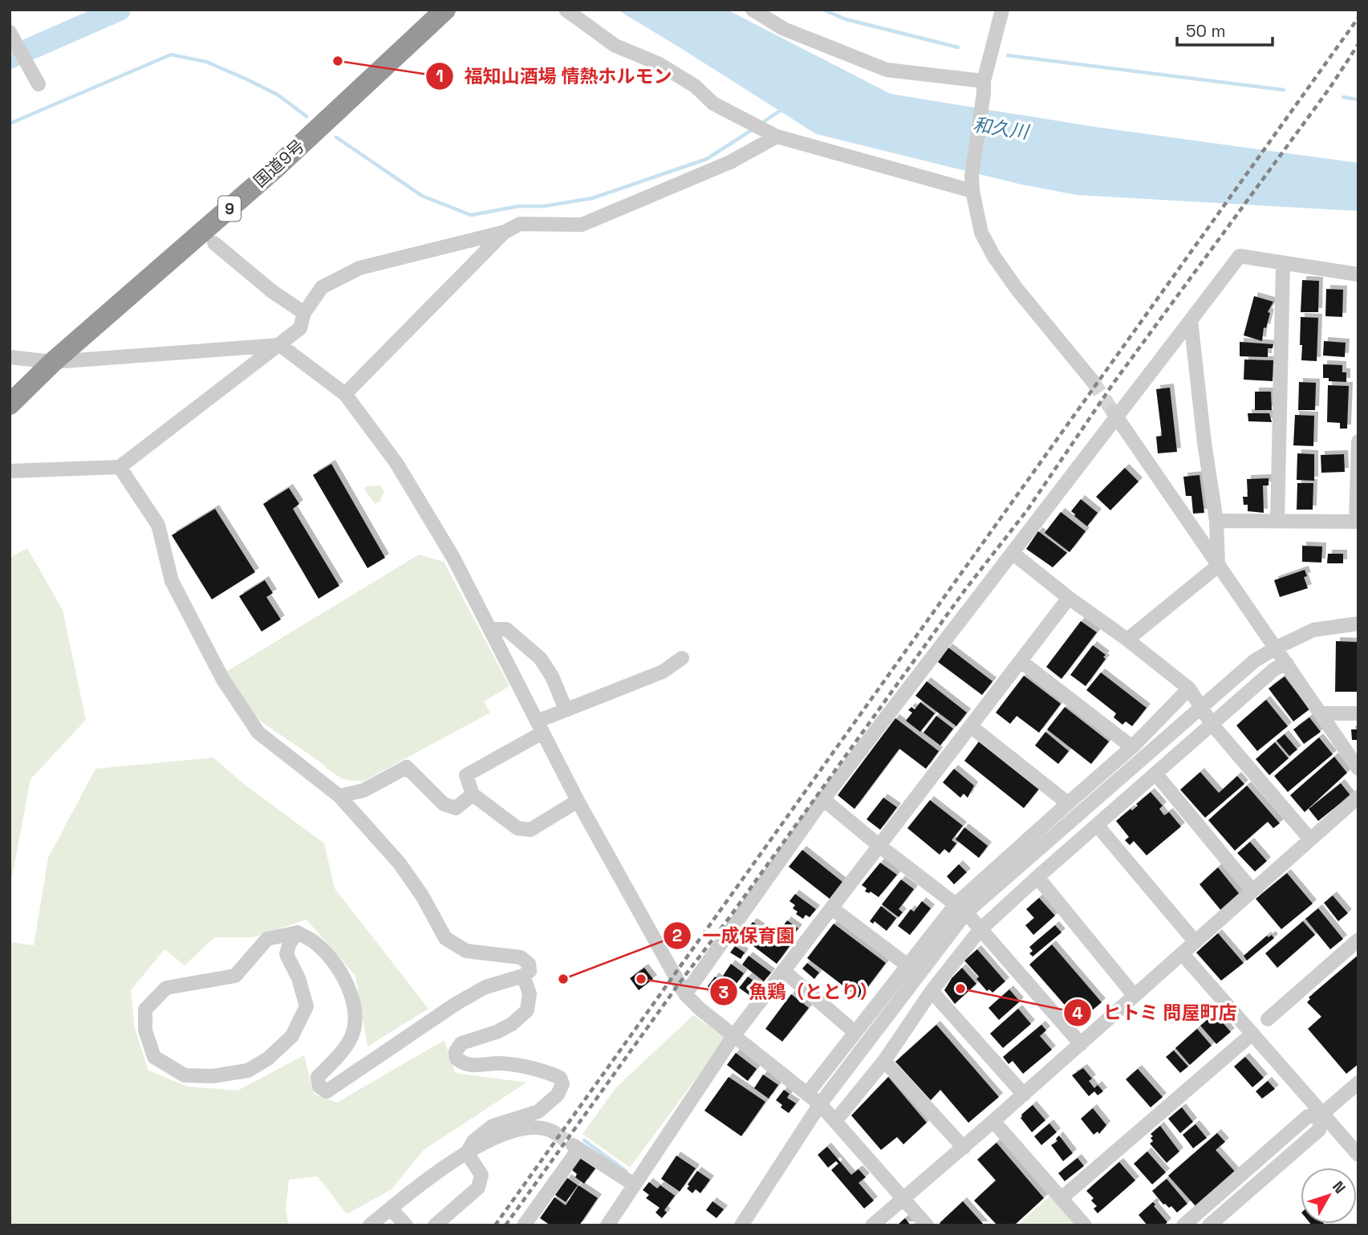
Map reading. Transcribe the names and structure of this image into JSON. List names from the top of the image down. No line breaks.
{"streets":{"highway":["国道9号","9"]},"water":["和久川"],"places":["福知山酒場 情熱ホルモン","一成保育園","魚鶏（ととり）","ヒトミ 問屋町店"],"scale_bar":"50 m","north":"top right"}
